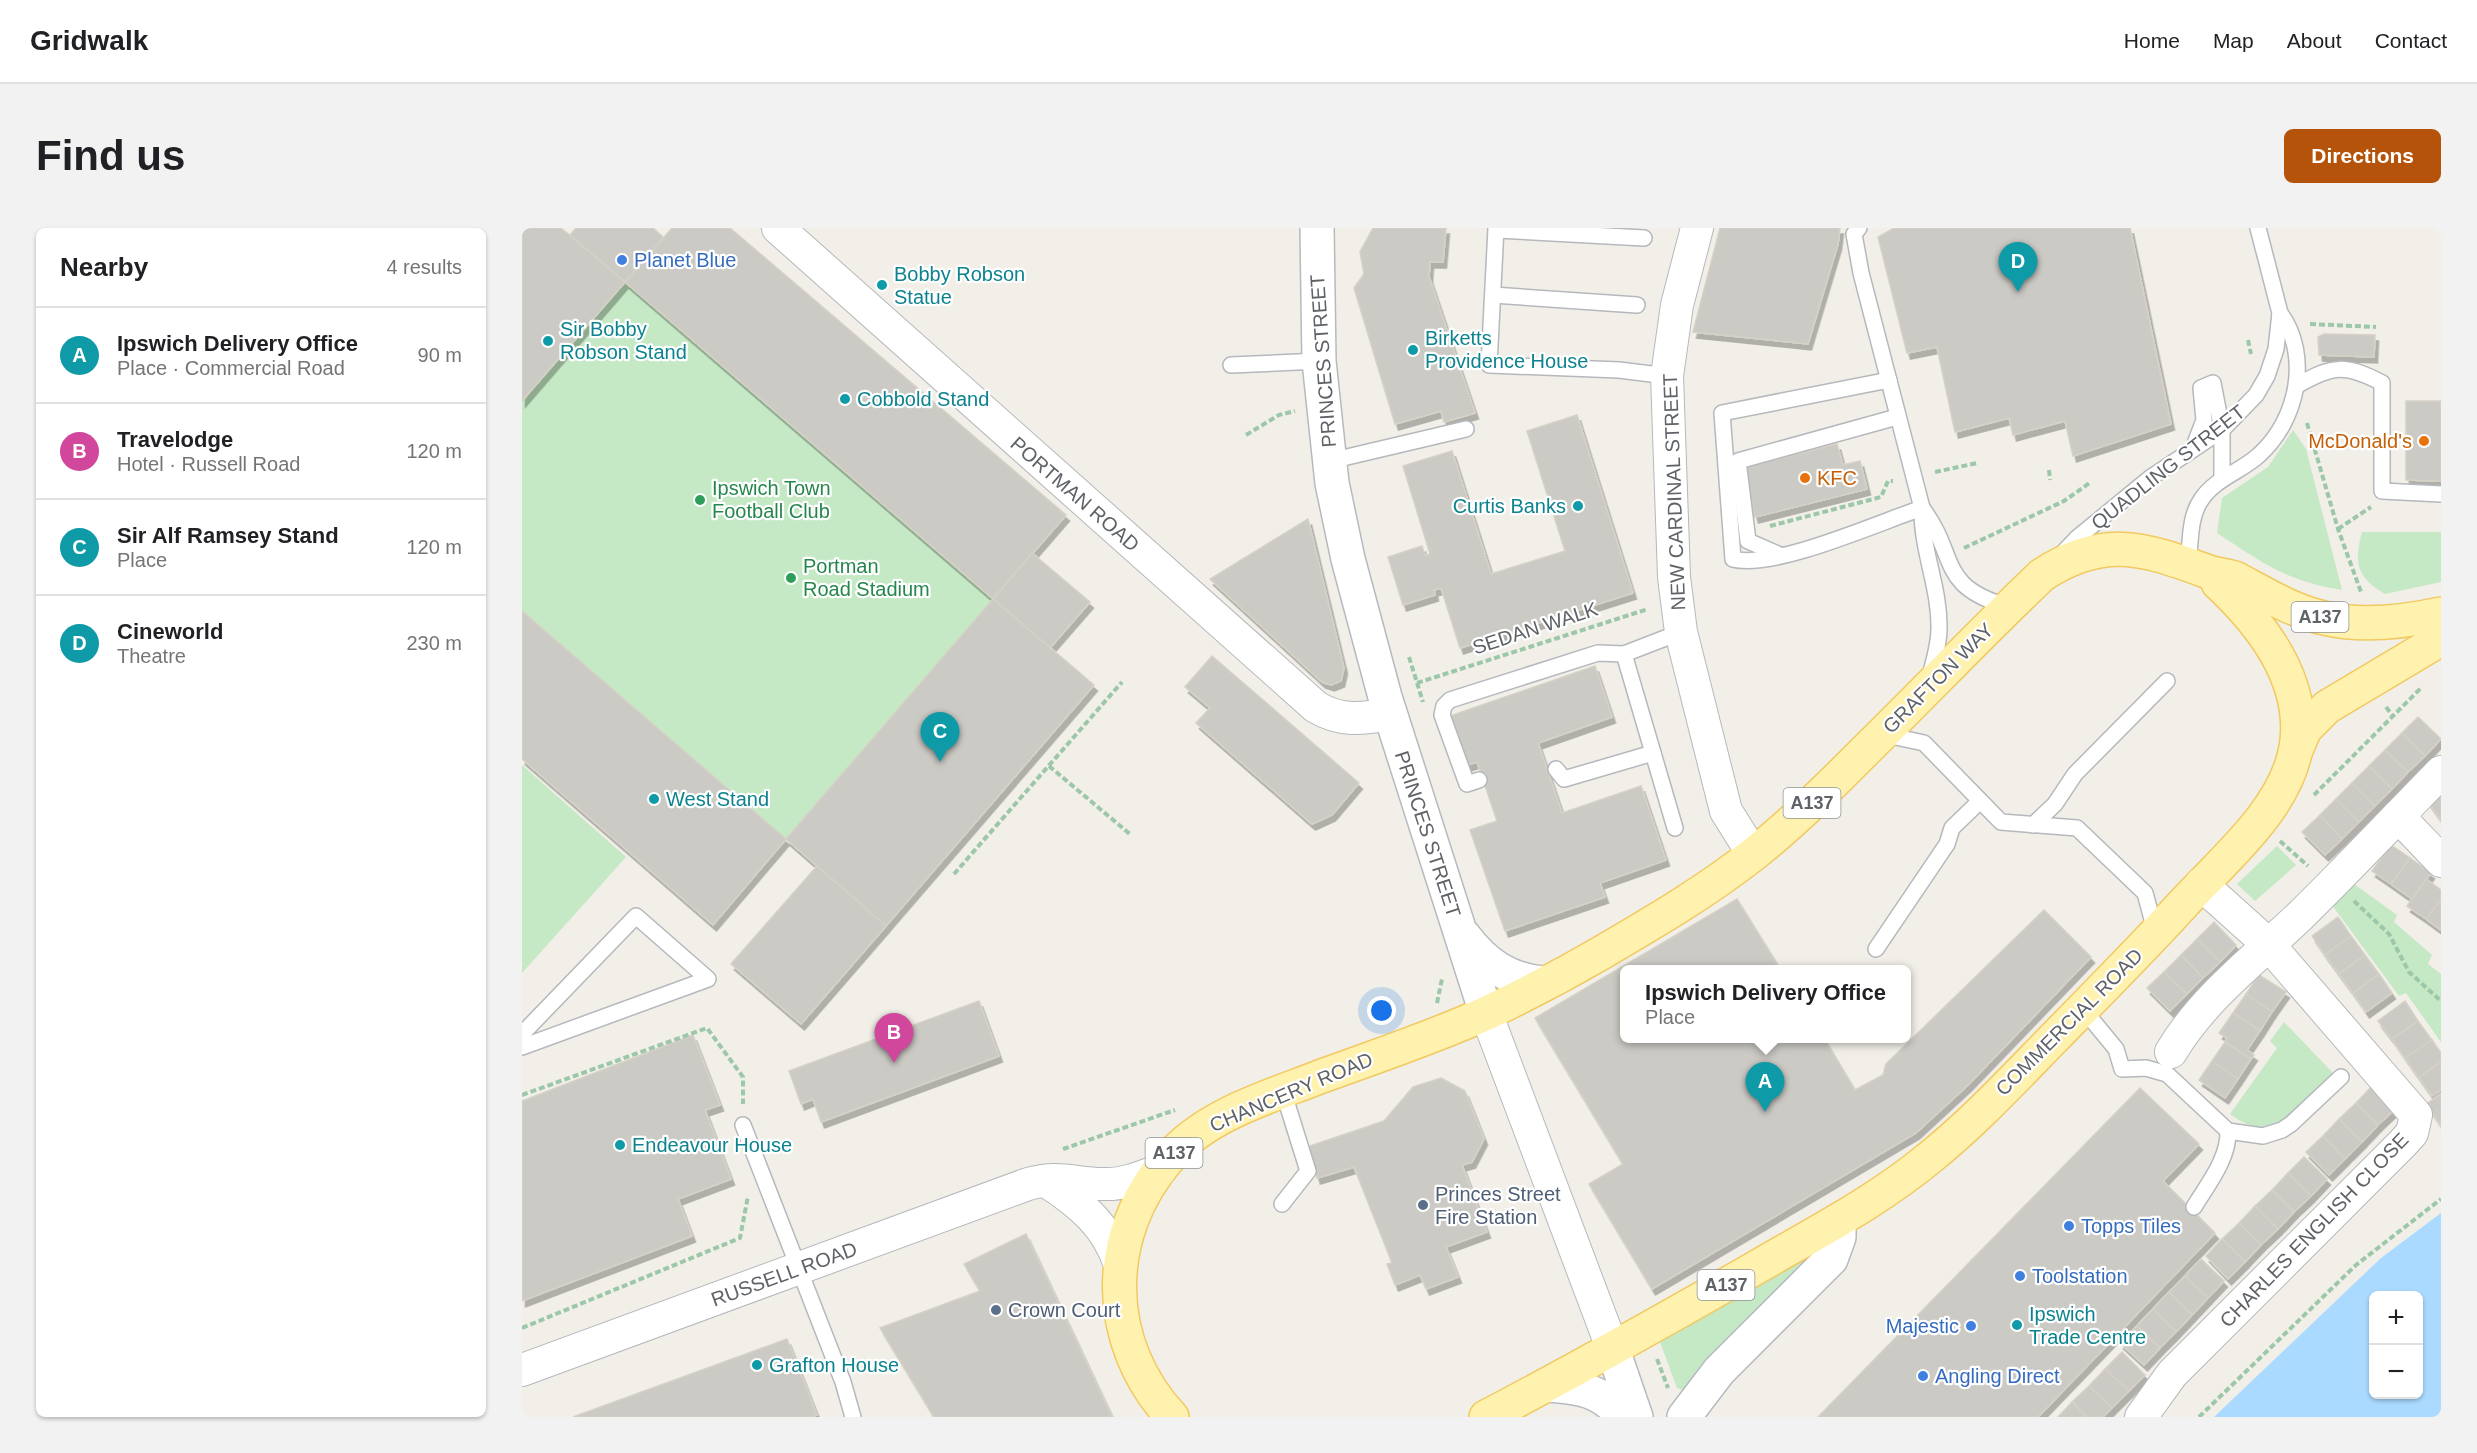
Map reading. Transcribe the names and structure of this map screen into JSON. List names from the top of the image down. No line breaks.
{"streets":{"main road":["PRINCES STREET","A137","GRAFTON WAY","COMMERCIAL ROAD","CHANCERY ROAD"],"street":["NEW CARDINAL STREET","PORTMAN ROAD","CHARLES ENGLISH CLOSE","RUSSELL ROAD"],"lane":["QUADLING STREET"],"path":["SEDAN WALK"]},"crossings":[["PRINCES STREET","PORTMAN ROAD"],["PRINCES STREET","A137"],["PRINCES STREET","GRAFTON WAY"],["PRINCES STREET","COMMERCIAL ROAD"],["PRINCES STREET","CHANCERY ROAD"],["QUADLING STREET","GRAFTON WAY"],["QUADLING STREET","COMMERCIAL ROAD"],["NEW CARDINAL STREET","GRAFTON WAY"],["A137","COMMERCIAL ROAD"],["GRAFTON WAY","COMMERCIAL ROAD"],["GRAFTON WAY","CHANCERY ROAD"],["COMMERCIAL ROAD","CHARLES ENGLISH CLOSE"],["CHANCERY ROAD","RUSSELL ROAD"]],"places":["Planet Blue","Bobby Robson Statue","Sir Bobby Robson Stand","Birketts Providence House","Cobbold Stand","McDonald's","KFC","Ipswich Town Football Club","Curtis Banks","Portman Road Stadium","West Stand","Endeavour House","Princes Street Fire Station","Topps Tiles","Toolstation","Crown Court","Ipswich Trade Centre","Majestic","Grafton House","Angling Direct"],"page":{"header":"Gridwalk","nav":["Home","Map","About","Contact"],"buttons":"Directions","title":"Find us","heading":["Nearby","4 results"],"pins":["D","C","B","A"],"list":[{"mark":"A","name":"Ipswich Delivery Office","note":"Place · Commercial Road","value":"90 m"},{"mark":"B","name":"Travelodge","note":"Hotel · Russell Road","value":"120 m"},{"mark":"C","name":"Sir Alf Ramsey Stand","note":"Place","value":"120 m"},{"mark":"D","name":"Cineworld","note":"Theatre","value":"230 m"}],"popup":["Ipswich Delivery Office","Place"],"map_buttons":["+","−"]}}
